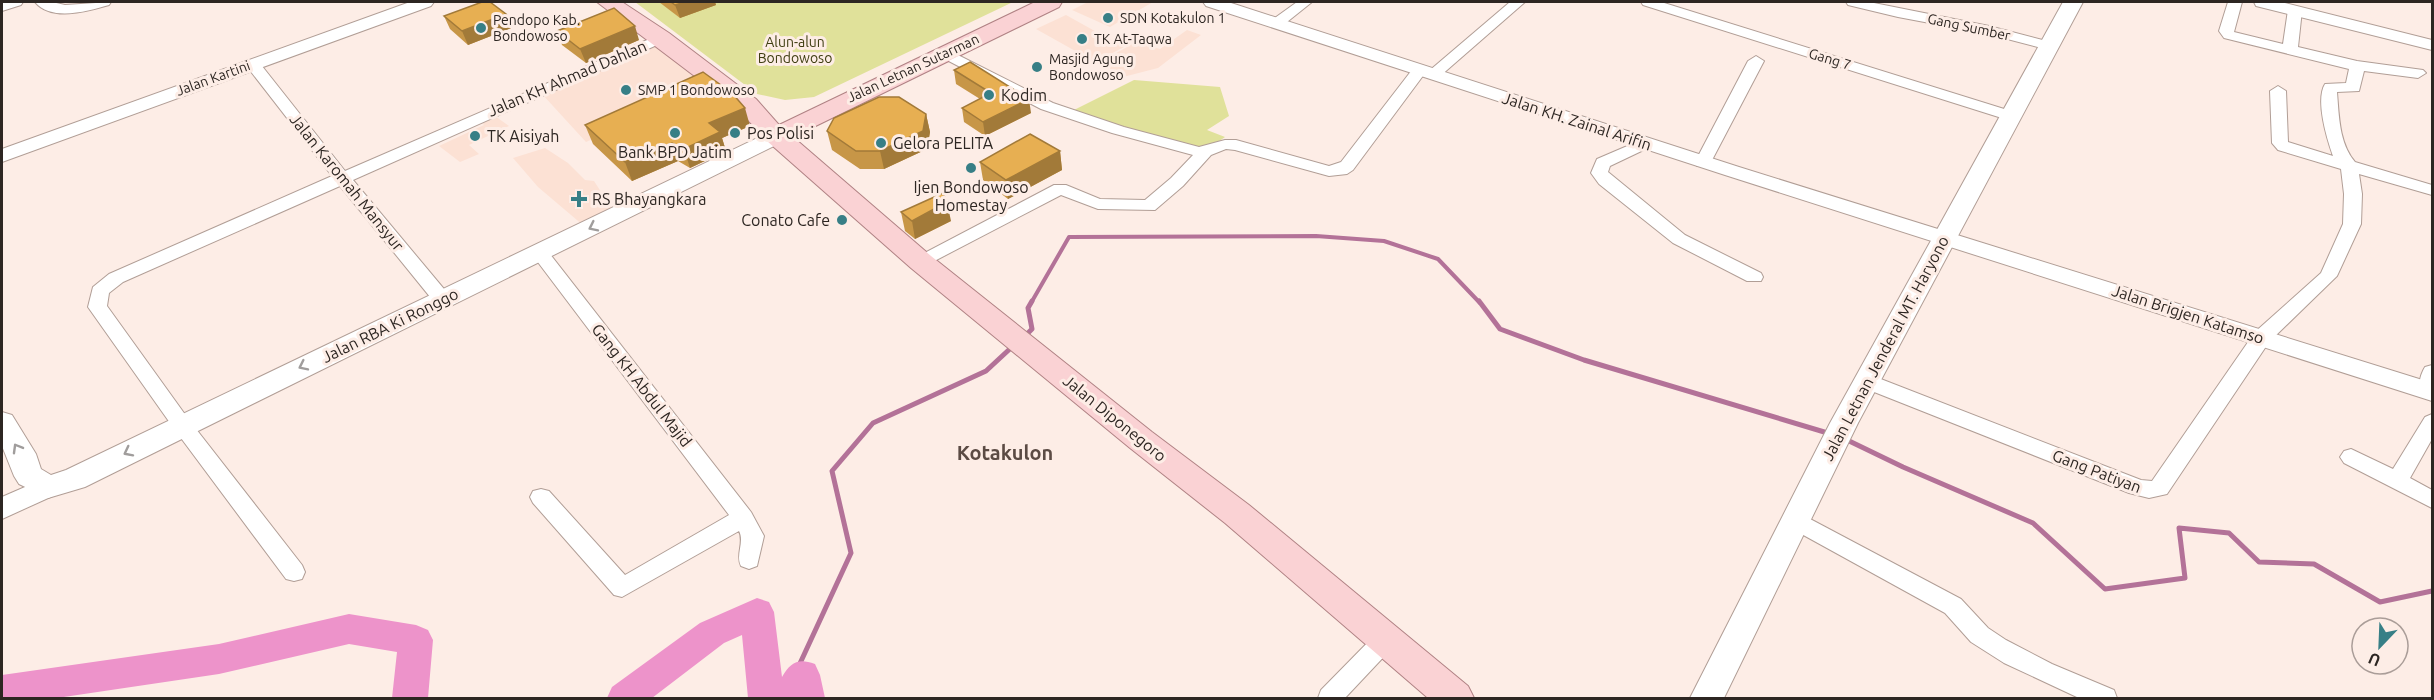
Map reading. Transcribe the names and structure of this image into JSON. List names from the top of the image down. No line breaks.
{"streets":{"main road":["Jalan Letnan Sutarman","Jalan RBA Ki Ronggo","Jalan Letnan Jenderal MT. Haryono","Jalan Diponegoro"],"street":["Gang Sumber","Gang 7","Jalan Kartini","Jalan KH Ahmad Dahlan","Jalan KH. Zainal Arifin","Jalan Karomah Mansyur","Jalan Brigjen Katamso","Gang KH Abdul Majid","Gang Patiyan"]},"crossings":[["Gang Sumber","Jalan Letnan Jenderal MT. Haryono"],["Gang 7","Jalan Letnan Jenderal MT. Haryono"],["Jalan Letnan Sutarman","Jalan RBA Ki Ronggo"],["Jalan Letnan Sutarman","Jalan Diponegoro"],["Jalan Kartini","Jalan Karomah Mansyur"],["Jalan KH Ahmad Dahlan","Jalan Karomah Mansyur"],["Jalan KH Ahmad Dahlan","Jalan RBA Ki Ronggo"],["Jalan KH Ahmad Dahlan","Jalan Diponegoro"],["Jalan KH. Zainal Arifin","Jalan Brigjen Katamso"],["Jalan KH. Zainal Arifin","Jalan Letnan Jenderal MT. Haryono"],["Jalan Karomah Mansyur","Jalan RBA Ki Ronggo"],["Jalan Brigjen Katamso","Jalan Letnan Jenderal MT. Haryono"],["Jalan Brigjen Katamso","Gang Patiyan"],["Jalan RBA Ki Ronggo","Gang KH Abdul Majid"],["Jalan RBA Ki Ronggo","Jalan Diponegoro"],["Jalan Letnan Jenderal MT. Haryono","Gang Patiyan"]],"one_way":["Jalan RBA Ki Ronggo"],"districts":["Kotakulon"],"parks":["Alun-alun Bondowoso"],"places":{"other":["SDN Kotakulon 1","Pendopo Kab. Bondowoso","TK At-Taqwa","Masjid Agung Bondowoso","SMP 1 Bondowoso","Kodim","Bank BPD Jatim","Pos Polisi","TK Aisiyah","Gelora PELITA","Ijen Bondowoso Homestay","Conato Cafe"],"health":["RS Bhayangkara"]},"north":"bottom left"}
